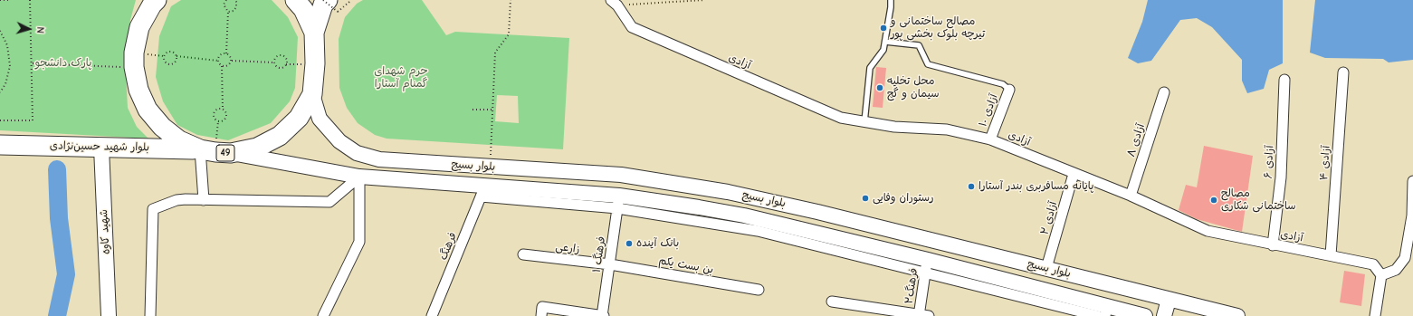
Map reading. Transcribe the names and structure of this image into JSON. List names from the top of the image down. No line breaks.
{"streets":{"highway":["بلوار شهید حسین‌نژادی","49"],"main road":["بلوار بسیج","شهید کاوه"],"street":["آزادی","آزادی ۱۰","آزادی ۸","آزادی ۶","آزادی ۴","آزادی ۲","فرهنگ","زارعی","فرهنگ ۱","بن بست یکم","فرهنگ۲"]},"crossings":[["آزادی","آزادی ۱۰"],["آزادی","آزادی ۸"],["آزادی","آزادی ۶"],["آزادی","آزادی ۴"],["آزادی","آزادی ۲"],["بلوار شهید حسین‌نژادی","49"],["بلوار شهید حسین‌نژادی","شهید کاوه"],["49","بلوار بسیج"],["بلوار بسیج","آزادی ۲"],["بلوار بسیج","فرهنگ"],["بلوار بسیج","فرهنگ ۱"],["بلوار بسیج","فرهنگ۲"],["زارعی","فرهنگ ۱"],["زارعی","بن بست یکم"],["فرهنگ ۱","بن بست یکم"]],"parks":["پارک دانشجو","حرم شهدای گمنام آستارا"],"places":["مصالح ساختمانی و تیرچه بلوک بخشی پور","محل تخلیه سیمان و گچ","پایانه مسافربری بندر آستارا","رستوران وفایی","مصالح ساختمانی شکاری","بانک آینده"],"north":"right"}
